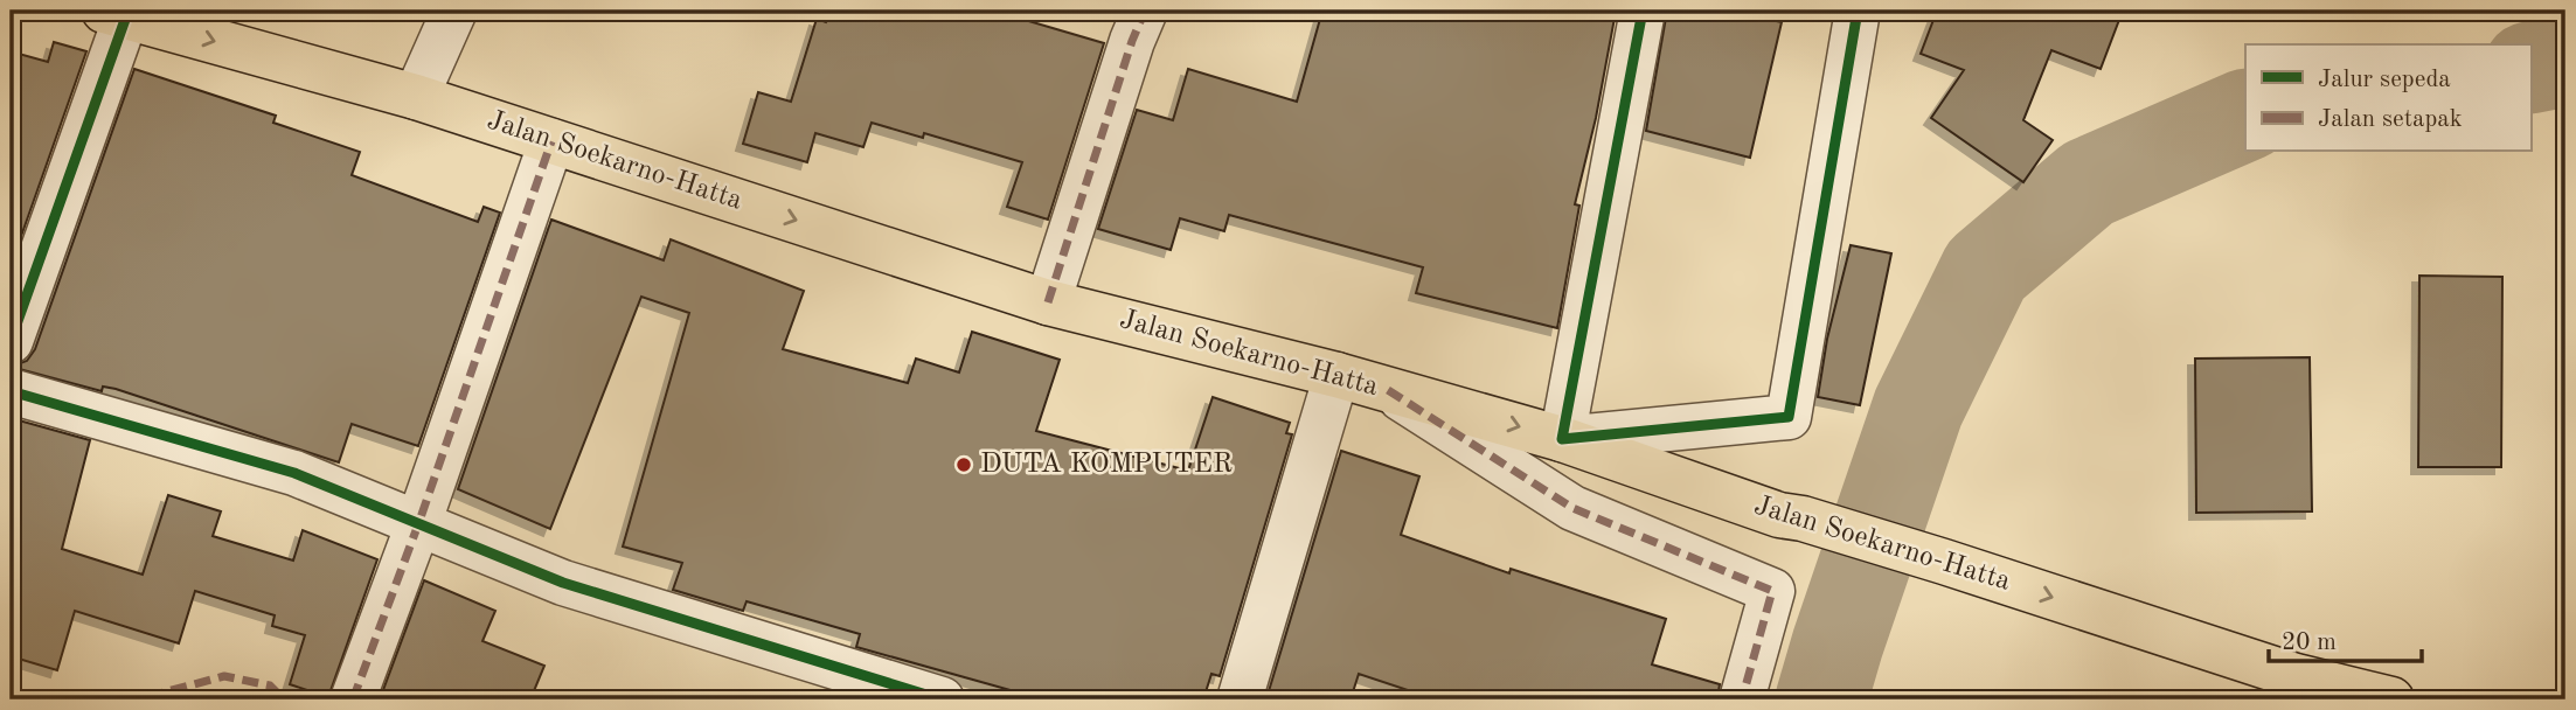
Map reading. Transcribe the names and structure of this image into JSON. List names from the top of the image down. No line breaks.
{"streets":{"highway":["Jalan Soekarno-Hatta"]},"one_way":["Jalan Soekarno-Hatta"],"places":["DUTA KOMPUTER"],"legend":["Jalur sepeda","Jalan setapak"],"scale_bar":"20 m"}
